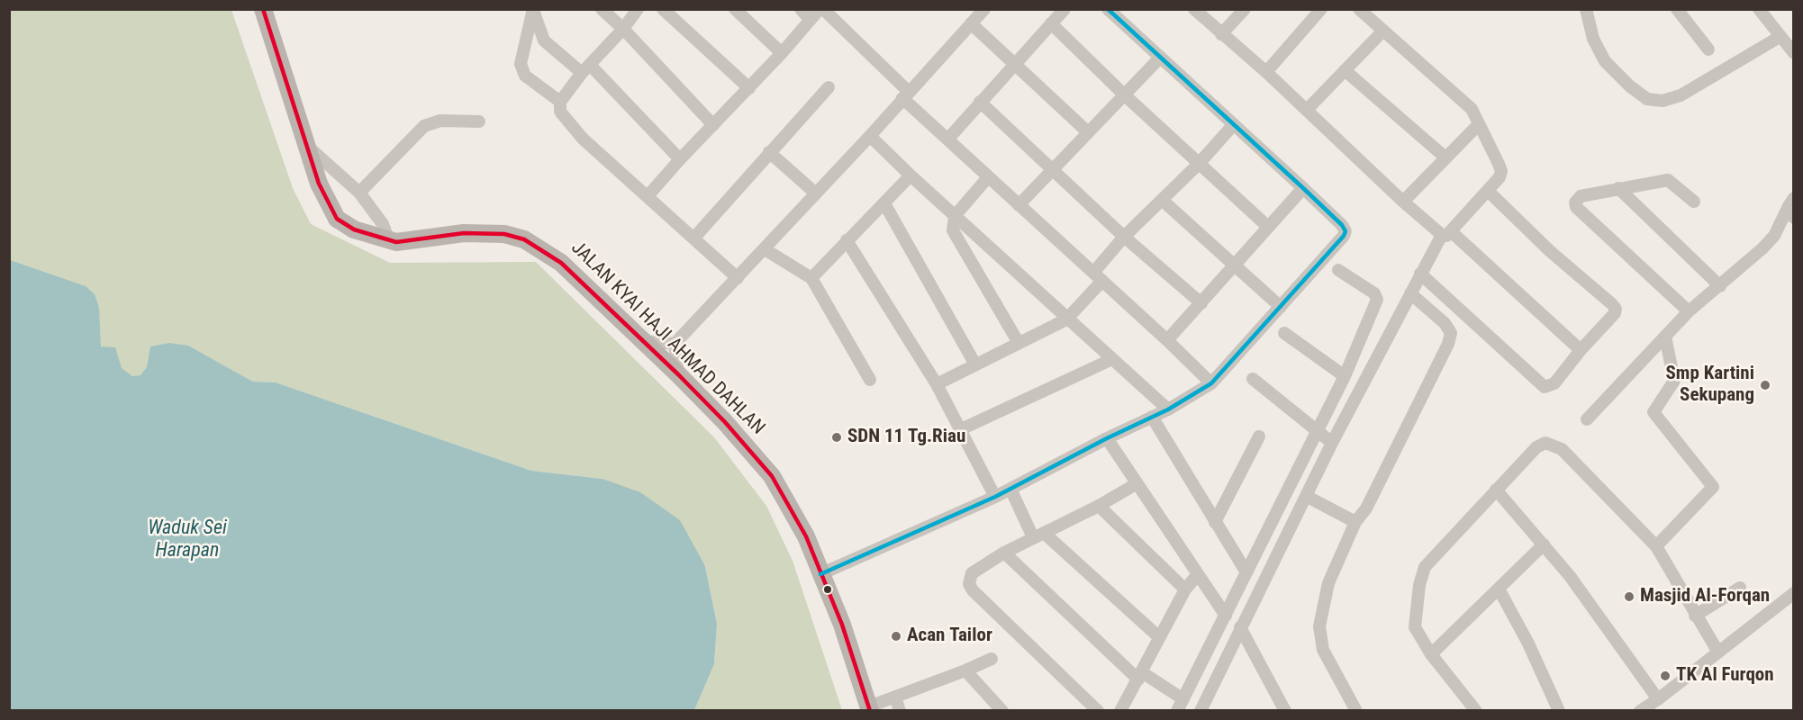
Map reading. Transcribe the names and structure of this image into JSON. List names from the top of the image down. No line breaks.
{"streets":{"main road":["JALAN KYAI HAJI AHMAD DAHLAN"]},"water":["Waduk Sei Harapan"],"places":["Smp Kartini Sekupang","SDN 11 Tg.Riau","Masjid Al-Forqan","Acan Tailor","TK Al Furqon"]}
